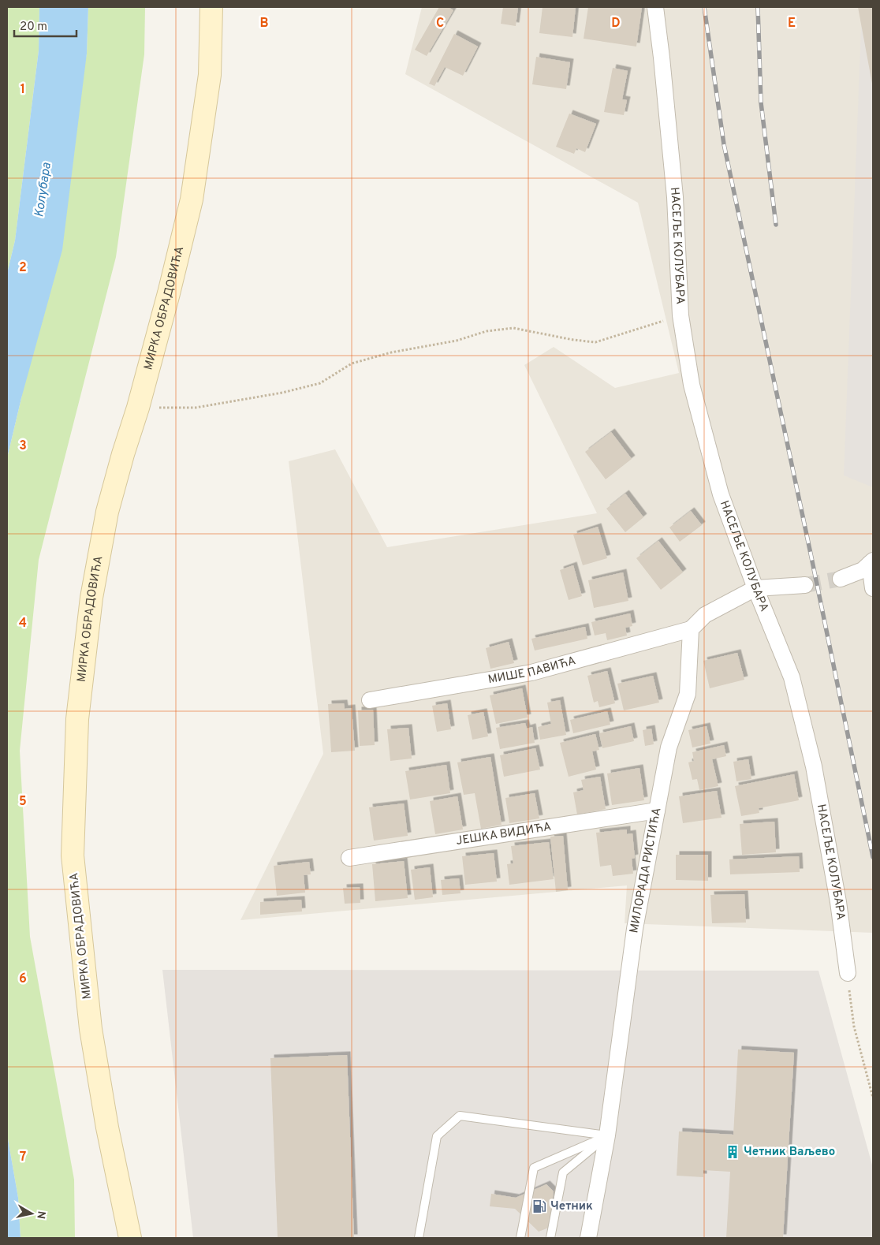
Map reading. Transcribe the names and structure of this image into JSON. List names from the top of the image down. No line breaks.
{"streets":{"street":["НАСЕЉЕ КОЛУБАРА","МИРКА ОБРАДОВИЋА","МИШЕ ПАВИЋА","ЈЕШКА ВИДИЋА","МИЛОРАДА РИСТИЋА"]},"crossings":[["МИШЕ ПАВИЋА","МИЛОРАДА РИСТИЋА"],["ЈЕШКА ВИДИЋА","МИЛОРАДА РИСТИЋА"]],"water":["Колубара"],"places":{"building":["Четник Ваљево"],"fuel station":["Четник"]},"scale_bar":"20 m","north":"right","grid":{"columns":["B","C","D","E"],"rows":["1","2","3","4","5","6","7"]}}
